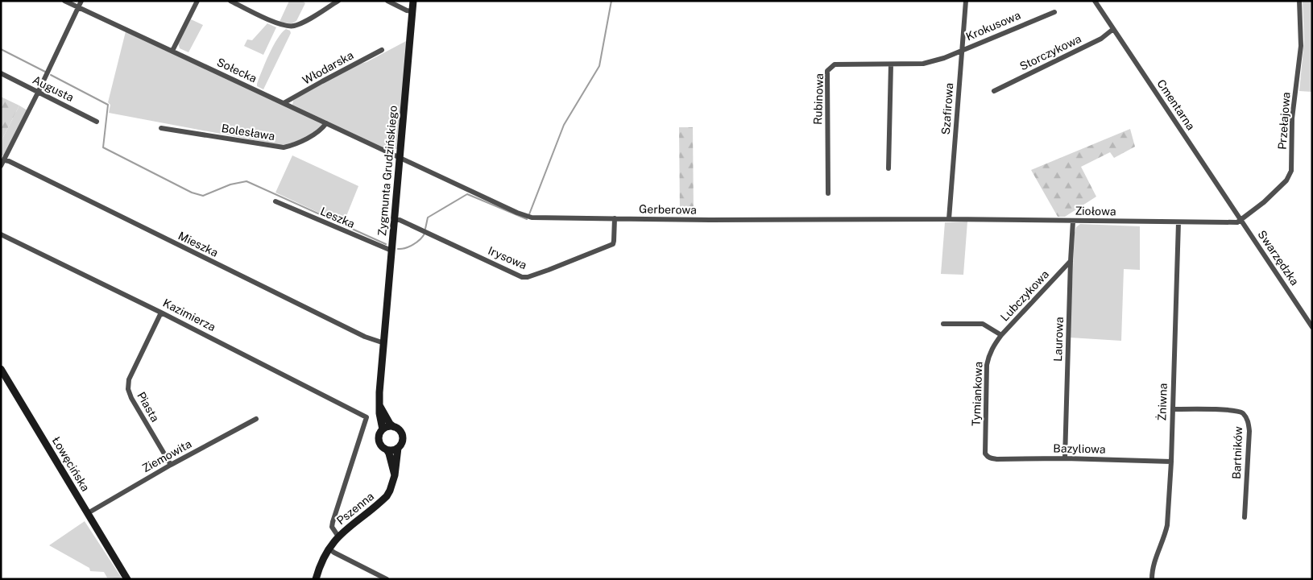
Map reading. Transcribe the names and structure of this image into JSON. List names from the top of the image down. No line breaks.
{"streets":{"street":["Krokusowa","Storczykowa","Włodarska","Sołecka","Augusta","Rubinowa","Cmentarna","Szafirowa","Przełajowa","Bolesława","Zygmunta Grudzińskiego","Gerberowa","Ziołowa","Leszka","Mieszka","Irysowa","Swarzędzka","Lubczykowa","Kazimierza","Laurowa","Tymiankowa","Żniwna","Piasta","Bazyliowa","Bartników","Ziemowita","Łowęcińska","Pszenna"]},"crossings":[["Krokusowa","Rubinowa"],["Krokusowa","Szafirowa"],["Storczykowa","Cmentarna"],["Włodarska","Sołecka"],["Sołecka","Bolesława"],["Sołecka","Zygmunta Grudzińskiego"],["Sołecka","Gerberowa"],["Rubinowa","Szafirowa"],["Cmentarna","Przełajowa"],["Cmentarna","Ziołowa"],["Cmentarna","Swarzędzka"],["Szafirowa","Gerberowa"],["Szafirowa","Ziołowa"],["Przełajowa","Ziołowa"],["Przełajowa","Swarzędzka"],["Zygmunta Grudzińskiego","Gerberowa"],["Zygmunta Grudzińskiego","Leszka"],["Zygmunta Grudzińskiego","Mieszka"],["Zygmunta Grudzińskiego","Irysowa"],["Gerberowa","Ziołowa"],["Gerberowa","Irysowa"],["Ziołowa","Swarzędzka"],["Ziołowa","Laurowa"],["Ziołowa","Żniwna"],["Lubczykowa","Laurowa"],["Lubczykowa","Tymiankowa"],["Kazimierza","Piasta"],["Kazimierza","Pszenna"],["Laurowa","Bazyliowa"],["Tymiankowa","Bazyliowa"],["Żniwna","Bazyliowa"],["Żniwna","Bartników"],["Piasta","Ziemowita"],["Ziemowita","Łowęcińska"]]}
